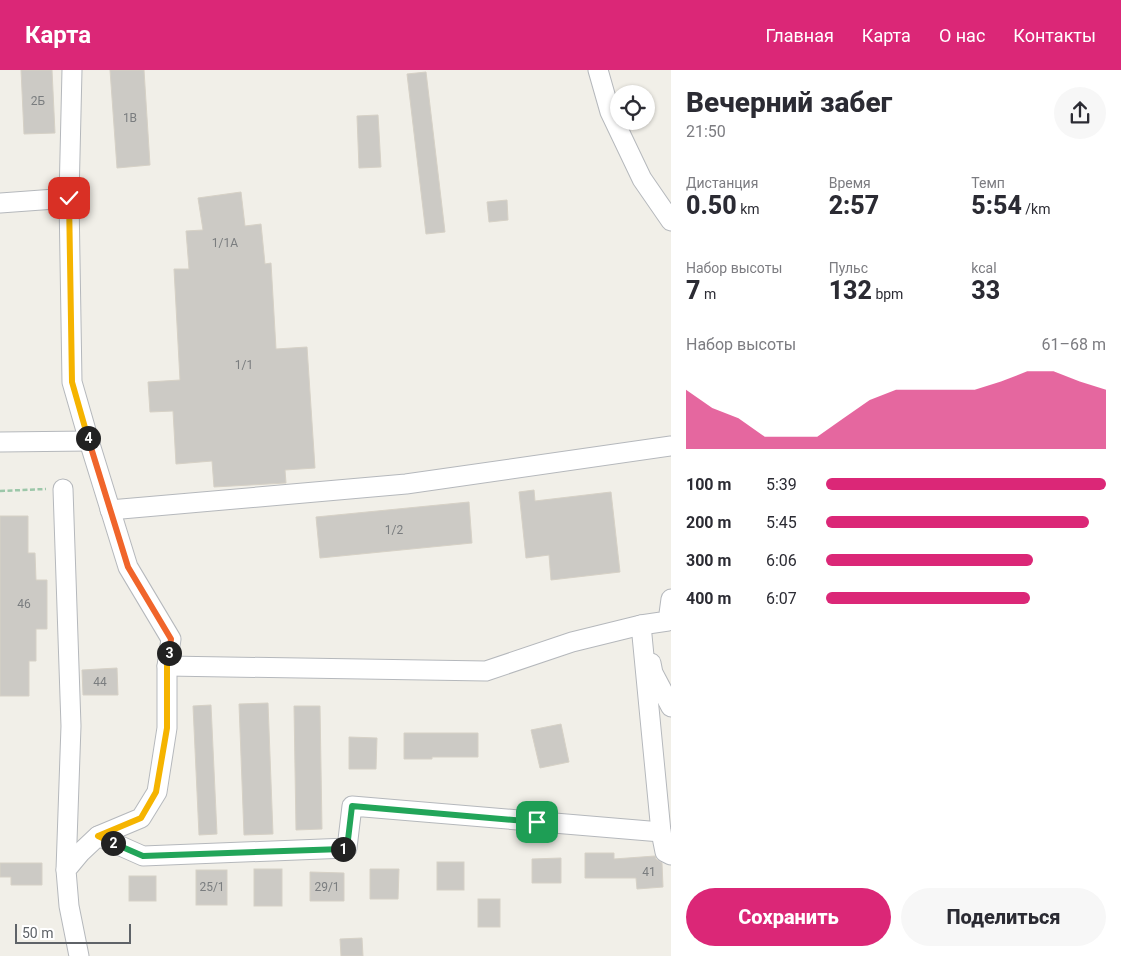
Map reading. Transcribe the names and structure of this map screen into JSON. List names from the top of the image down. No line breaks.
{"house_numbers":["2Б","1В","1/1А","1/1","1/2","46","44","41","25/1","29/1"],"scale_bar":"50 m","page":{"header":"Карта","nav":["Главная","Карта","О нас","Контакты"],"heading":["Вечерний забег","21:50"],"stats":[["Дистанция","0.50 km"],["Время","2:57"],["Темп","5:54 /km"],["Набор высоты","7 m"],["Пульс","132 bpm"],["kcal","33"]],"chart":["Набор высоты","61–68 m"],"pins":["4","3","2","1"],"list":[{"name":"100 m","note":"5:39"},{"name":"200 m","note":"5:45"},{"name":"300 m","note":"6:06"},{"name":"400 m","note":"6:07"}],"buttons":["Сохранить","Поделиться"],"scale":"50 m"}}
